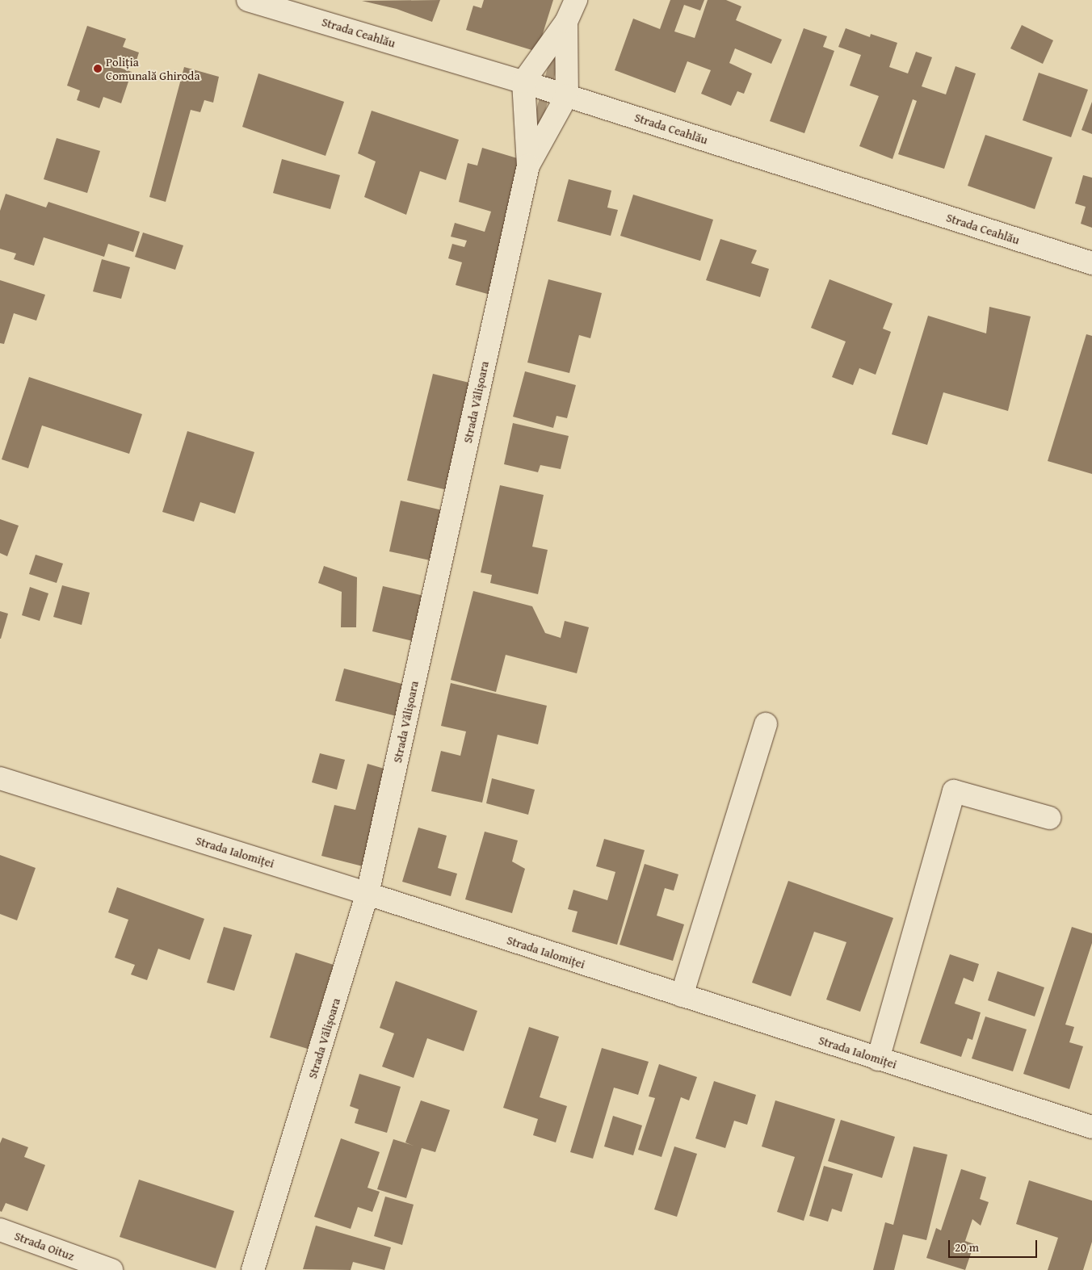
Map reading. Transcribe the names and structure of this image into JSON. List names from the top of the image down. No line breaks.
{"streets":{"street":["Strada Ceahlău","Strada Vălișoara","Strada Ialomiței","Strada Oituz"]},"crossings":[["Strada Ceahlău","Strada Vălișoara"],["Strada Vălișoara","Strada Ialomiței"]],"places":["Poliția Comunală Ghiroda"],"scale_bar":"20 m"}
